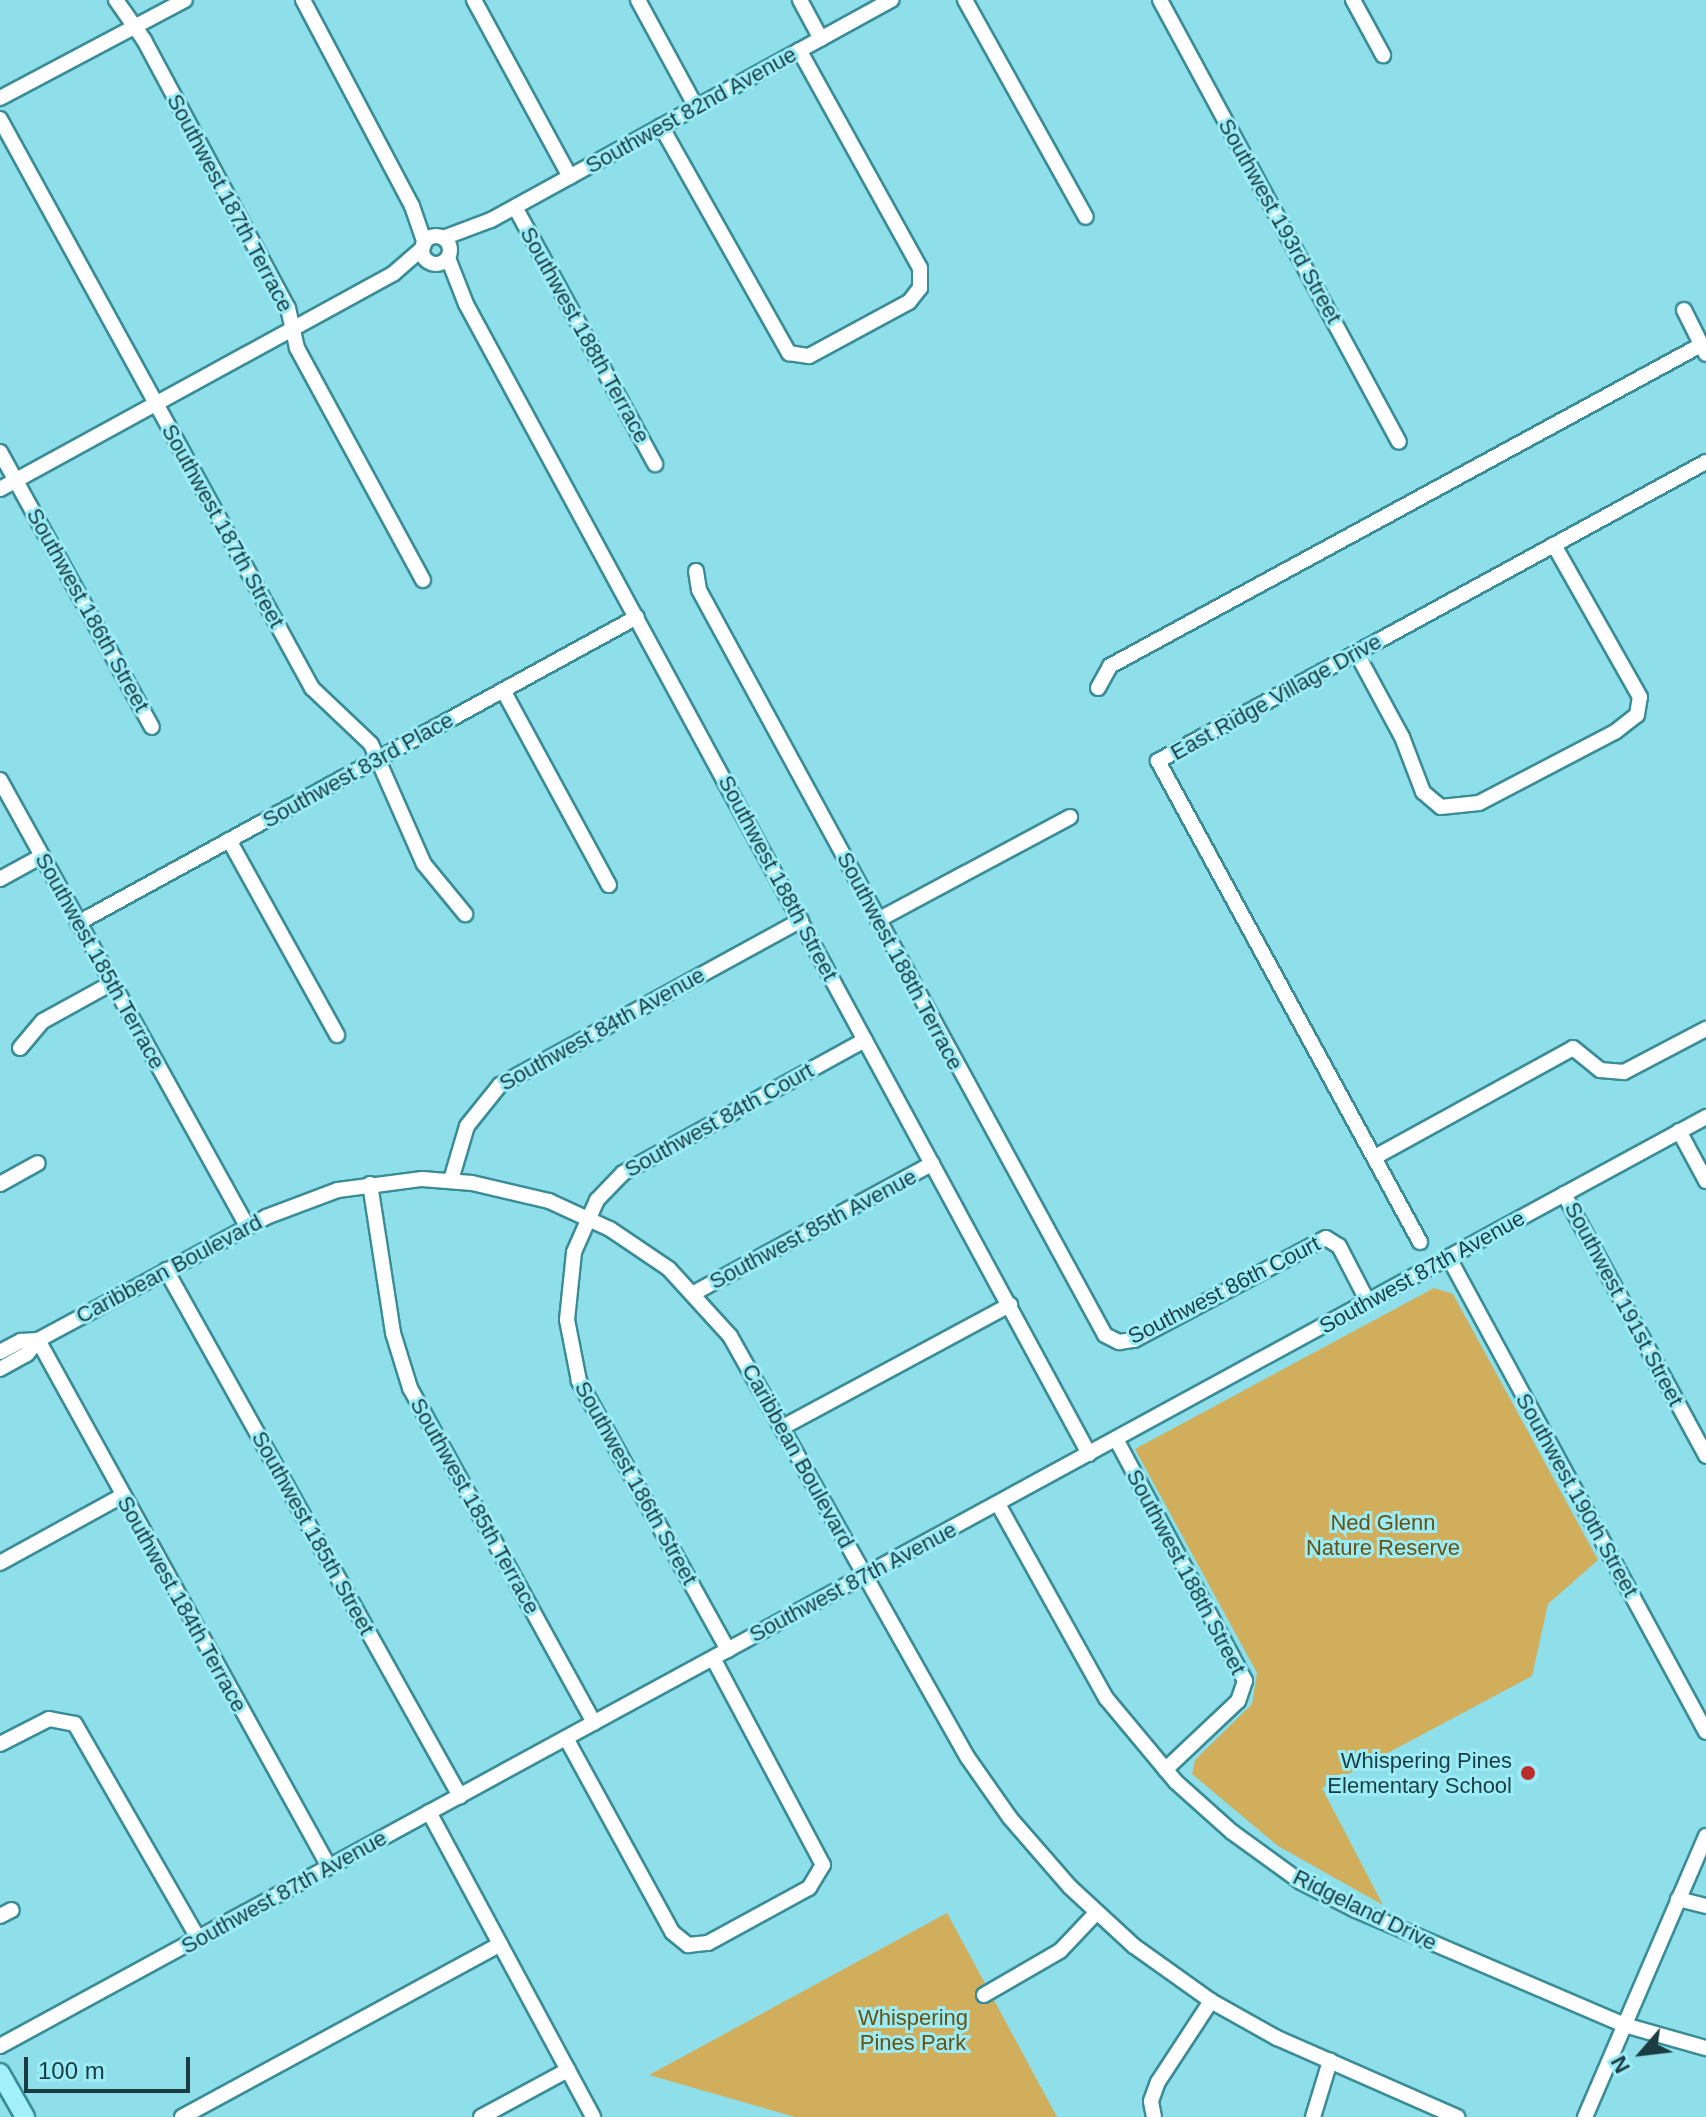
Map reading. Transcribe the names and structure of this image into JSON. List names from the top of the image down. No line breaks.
{"streets":{"street":["Southwest 82nd Avenue","Southwest 187th Terrace","Southwest 193rd Street","Southwest 188th Terrace","Southwest 187th Street","Southwest 186th Street","East Ridge Village Drive","Southwest 83rd Place","Southwest 188th Street","Southwest 185th Terrace","Southwest 84th Avenue","Southwest 84th Court","Southwest 85th Avenue","Caribbean Boulevard","Southwest 87th Avenue","Southwest 86th Court","Southwest 191st Street","Southwest 190th Street","Southwest 185th Street","Southwest 184th Terrace","Ridgeland Drive"]},"crossings":[["Southwest 82nd Avenue","Southwest 187th Terrace"],["Southwest 82nd Avenue","Southwest 188th Terrace"],["Southwest 82nd Avenue","Southwest 187th Street"],["Southwest 82nd Avenue","Southwest 186th Street"],["Southwest 82nd Avenue","Southwest 188th Street"],["Southwest 188th Terrace","Southwest 86th Court"],["Southwest 187th Street","Southwest 83rd Place"],["Southwest 186th Street","Southwest 84th Court"],["Southwest 186th Street","Caribbean Boulevard"],["Southwest 186th Street","Southwest 87th Avenue"],["Southwest 83rd Place","Southwest 188th Street"],["Southwest 83rd Place","Southwest 185th Terrace"],["Southwest 188th Street","Southwest 84th Avenue"],["Southwest 188th Street","Southwest 84th Court"],["Southwest 188th Street","Southwest 85th Avenue"],["Southwest 188th Street","Southwest 87th Avenue"],["Southwest 188th Street","Ridgeland Drive"],["Southwest 185th Terrace","Caribbean Boulevard"],["Southwest 185th Terrace","Southwest 87th Avenue"],["Southwest 84th Avenue","Caribbean Boulevard"],["Southwest 84th Court","Caribbean Boulevard"],["Southwest 85th Avenue","Caribbean Boulevard"],["Caribbean Boulevard","Southwest 87th Avenue"],["Caribbean Boulevard","Southwest 185th Street"],["Caribbean Boulevard","Southwest 184th Terrace"],["Southwest 87th Avenue","Southwest 86th Court"],["Southwest 87th Avenue","Southwest 191st Street"],["Southwest 87th Avenue","Southwest 190th Street"],["Southwest 87th Avenue","Southwest 185th Street"],["Southwest 87th Avenue","Southwest 184th Terrace"],["Southwest 87th Avenue","Ridgeland Drive"]],"parks":["Ned Glenn Nature Reserve","Whispering Pines Park"],"places":["Whispering Pines Elementary School"],"scale_bar":"100 m","north":"bottom left"}
